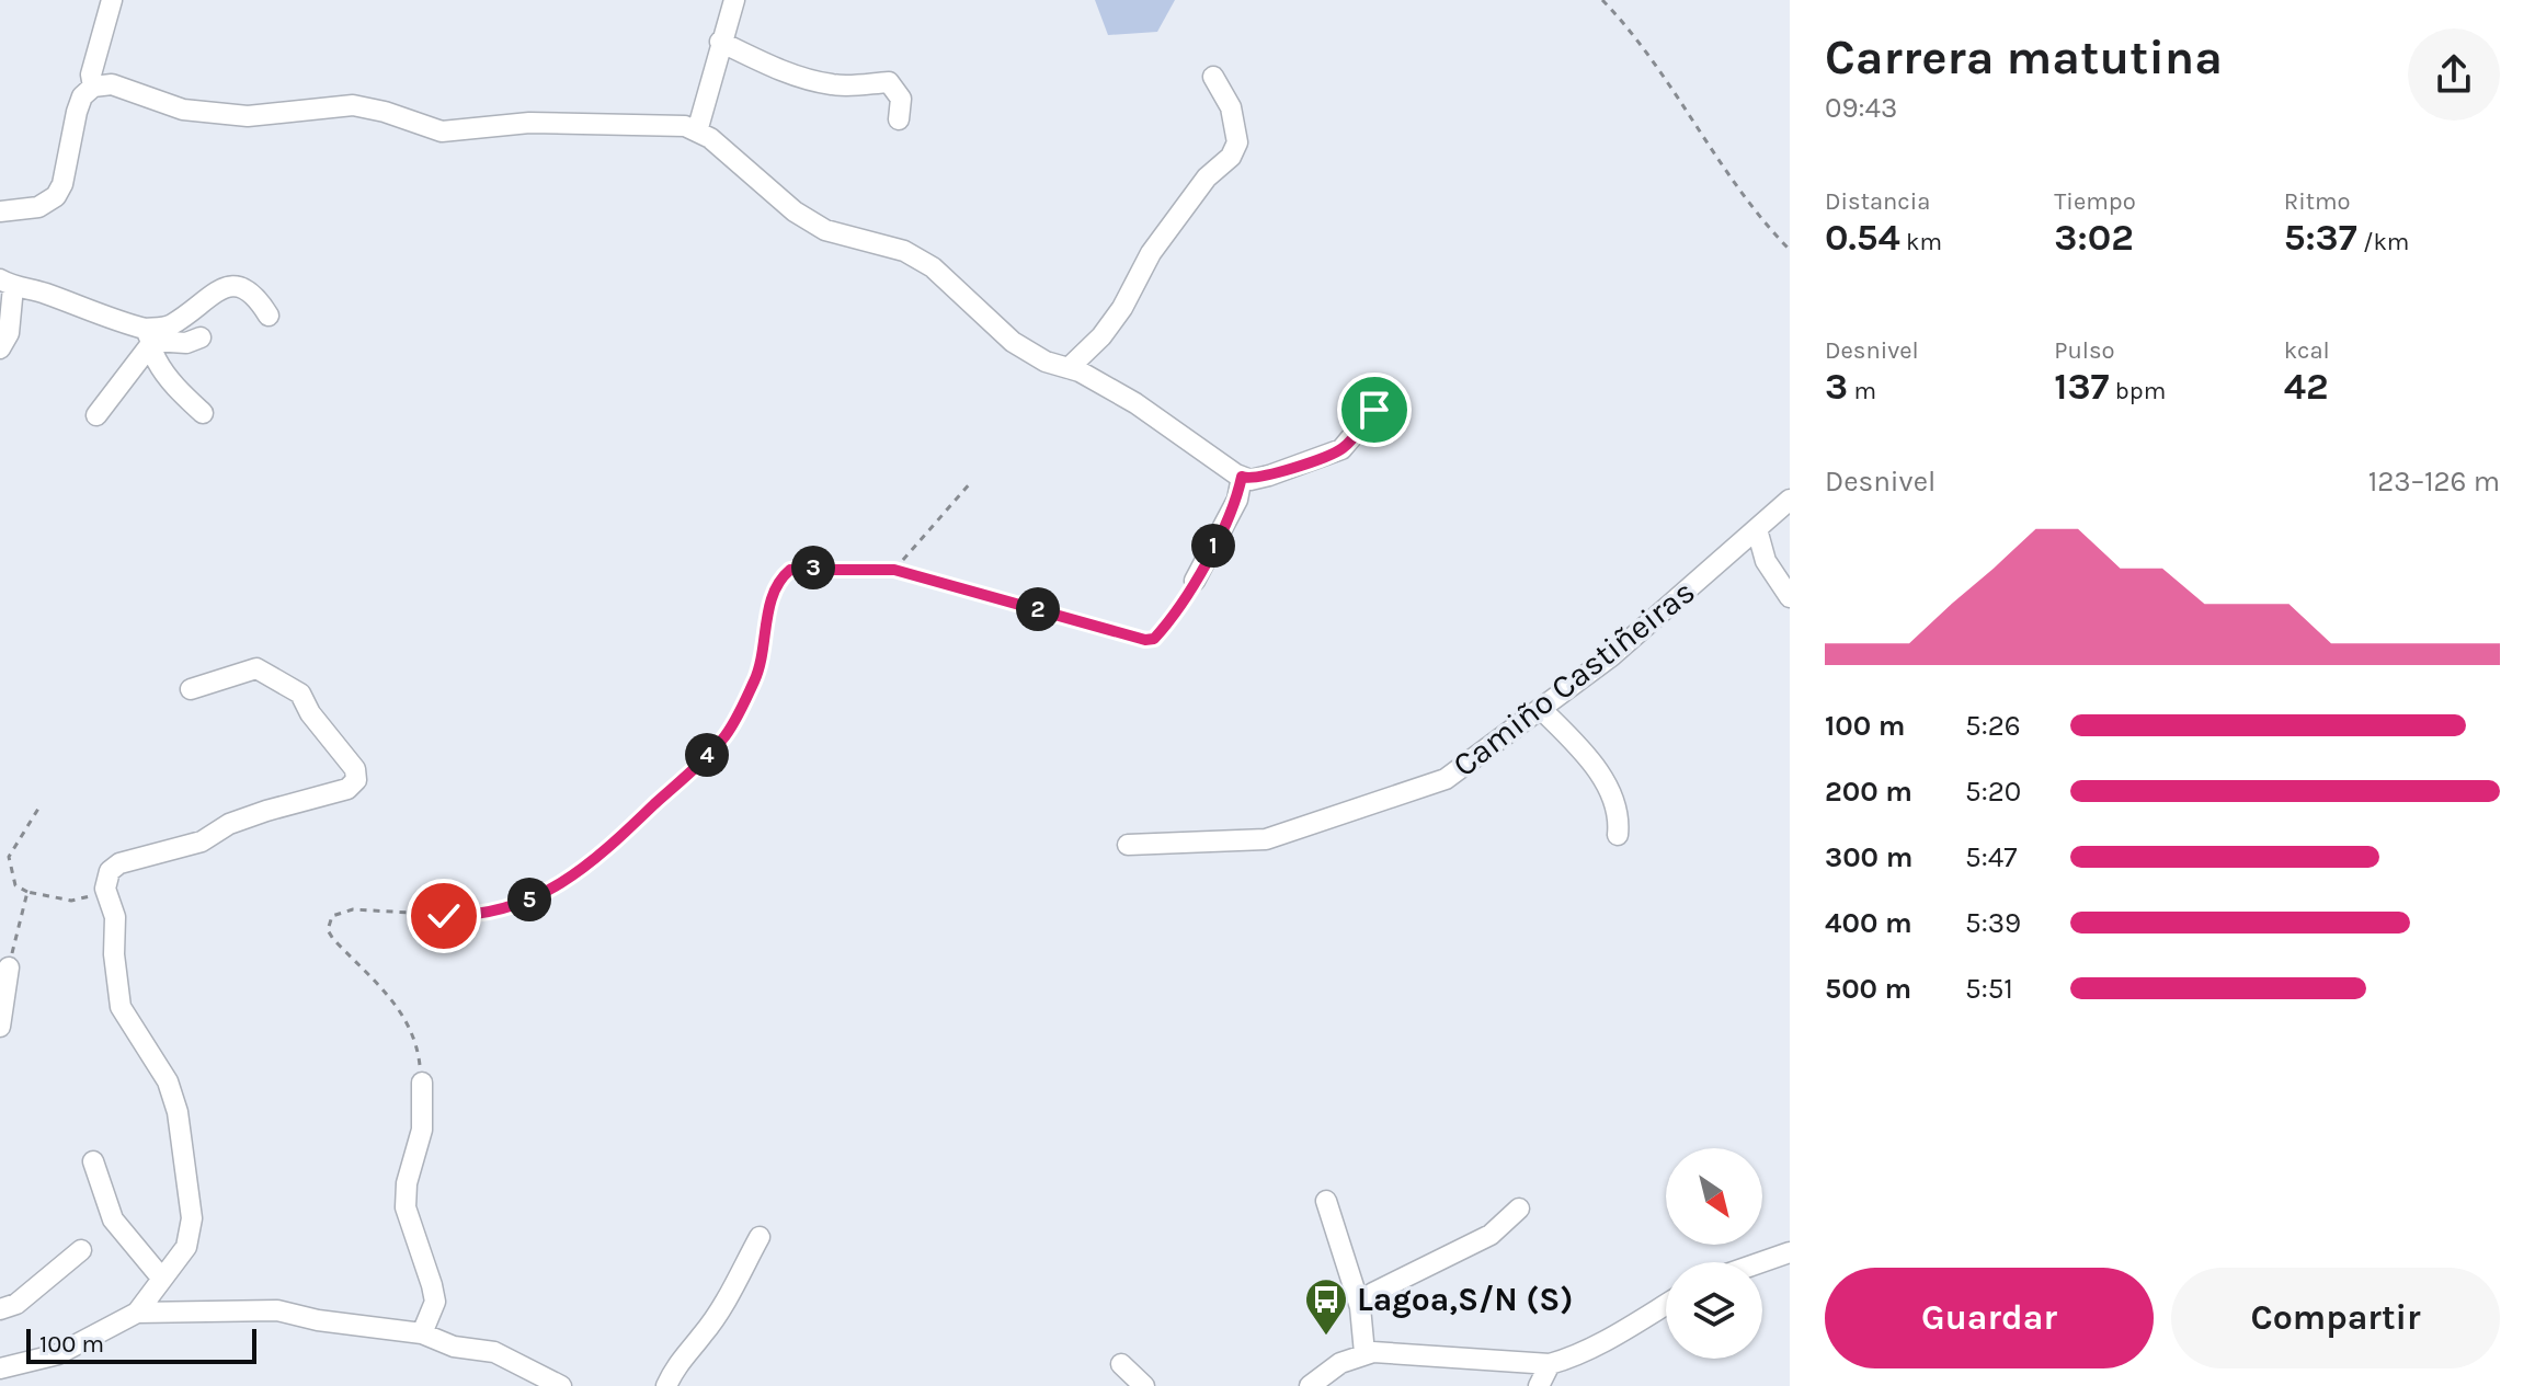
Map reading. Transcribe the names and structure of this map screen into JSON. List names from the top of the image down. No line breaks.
{"streets":{"street":["Camiño Castiñeiras"]},"places":{"bus stop":["Lagoa,S/N (S)"]},"scale_bar":"100 m","north":"bottom right","page":{"heading":["Carrera matutina","09:43"],"stats":[["Distancia","0.54 km"],["Tiempo","3:02"],["Ritmo","5:37 /km"],["Desnivel","3 m"],["Pulso","137 bpm"],["kcal","42"]],"chart":["Desnivel","123–126 m"],"pins":["1","3","2","4","5"],"list":[{"name":"100 m","note":"5:26"},{"name":"200 m","note":"5:20"},{"name":"300 m","note":"5:47"},{"name":"400 m","note":"5:39"},{"name":"500 m","note":"5:51"}],"buttons":["Guardar","Compartir"],"scale":"100 m"}}
